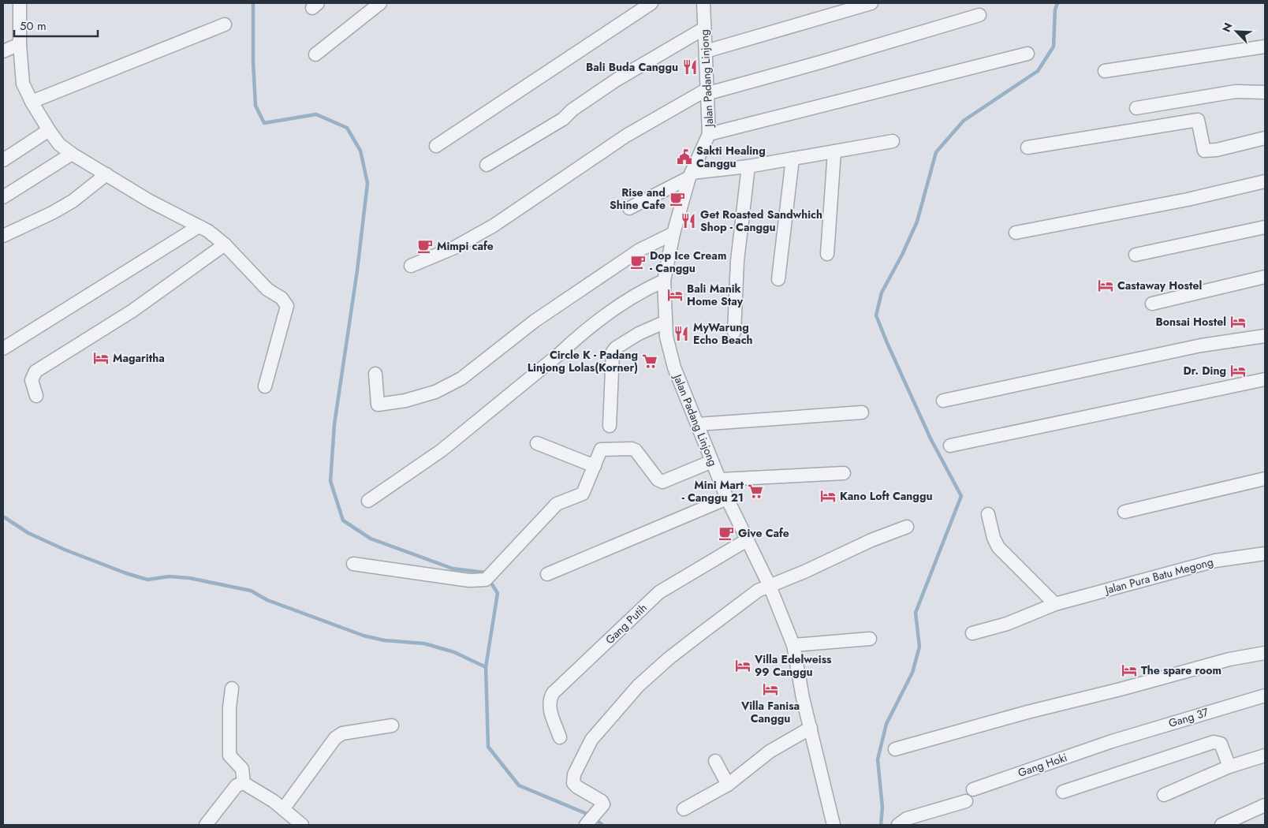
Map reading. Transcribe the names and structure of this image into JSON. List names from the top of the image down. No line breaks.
{"streets":{"street":["Jalan Padang Linjong","Jalan Pura Batu Megong","Gang Putih","Gang 37","Gang Hoki"]},"crossings":[["Jalan Padang Linjong","Gang Putih"],["Gang 37","Gang Hoki"]],"places":{"restaurant":["Bali Buda Canggu","Get Roasted Sandwhich Shop - Canggu","MyWarung Echo Beach"],"public building":["Sakti Healing Canggu"],"cafe":["Rise and Shine Cafe","Mimpi cafe","Dop Ice Cream - Canggu","Give Cafe"],"hotel":["Castaway Hostel","Bali Manik Home Stay","Bonsai Hostel","Magaritha","Dr. Ding","Kano Loft Canggu","Villa Edelweiss 99 Canggu","The spare room","Villa Fanisa Canggu"],"supermarket":["Circle K - Padang Linjong Lolas(Korner)","Mini Mart - Canggu 21"]},"scale_bar":"50 m","north":"top left"}
